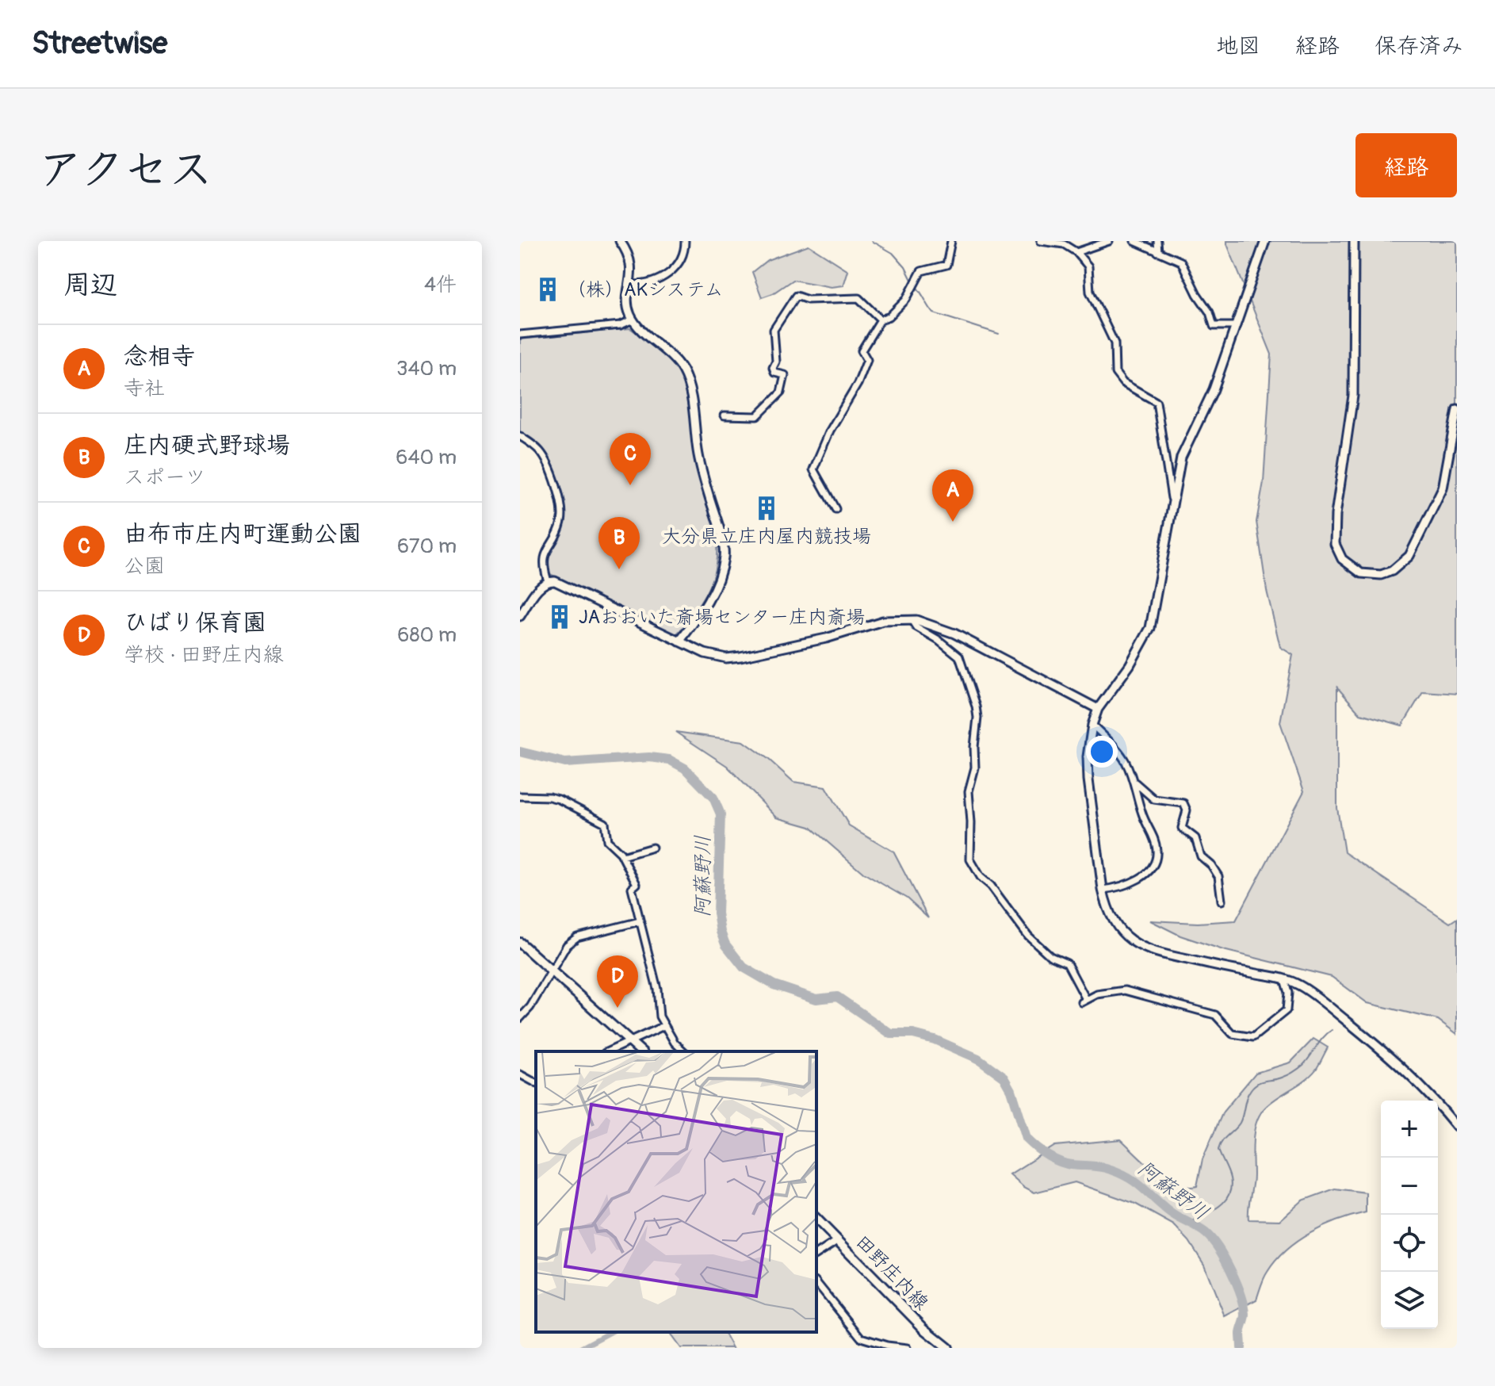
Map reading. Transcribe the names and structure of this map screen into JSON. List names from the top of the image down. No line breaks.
{"streets":{"main road":["田野庄内線"]},"water":["阿蘇野川"],"places":{"building":["（株）AKシステム","大分県立庄内屋内競技場","JAおおいた斎場センター庄内斎場"]},"page":{"header":"Streetwise","nav":["地図","経路","保存済み"],"title":"アクセス","buttons":"経路","heading":["周辺","4件"],"list":[{"mark":"A","name":"念相寺","note":"寺社","value":"340 m"},{"mark":"B","name":"庄内硬式野球場","note":"スポーツ","value":"640 m"},{"mark":"C","name":"由布市庄内町運動公園","note":"公園","value":"670 m"},{"mark":"D","name":"ひばり保育園","note":"学校 · 田野庄内線","value":"680 m"}],"pins":["C","A","B","D"],"map_buttons":["+","−"]}}
